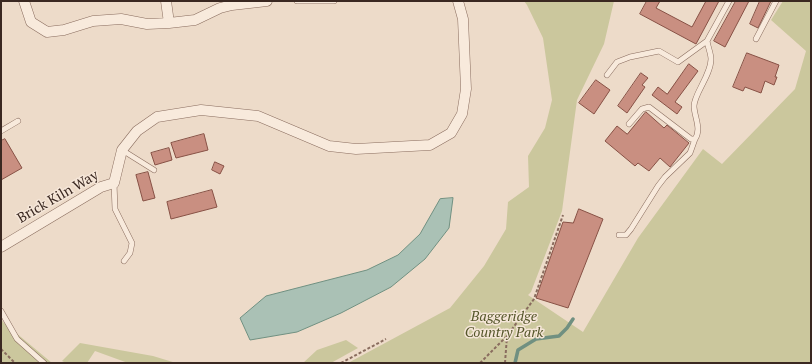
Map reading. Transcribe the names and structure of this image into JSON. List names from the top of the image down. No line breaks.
{"streets":{"street":["Brick Kiln Way"]},"parks":["Baggeridge Country Park"]}
